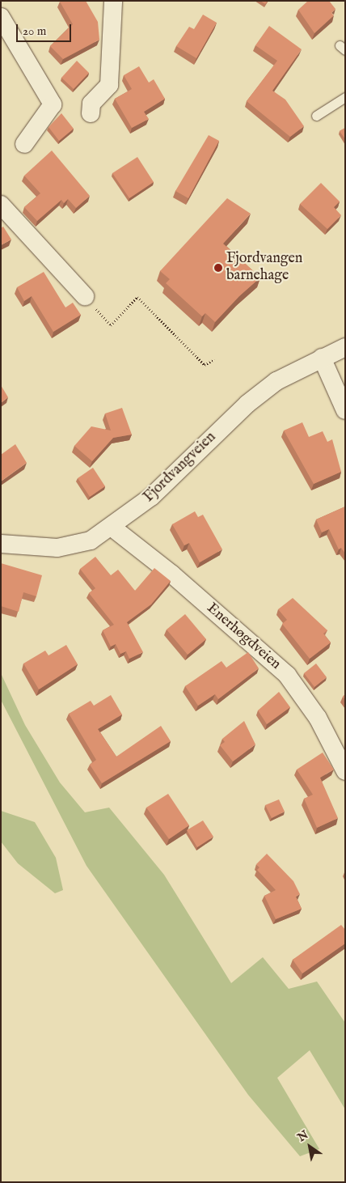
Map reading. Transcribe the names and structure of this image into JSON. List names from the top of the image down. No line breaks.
{"streets":{"street":["Fjordvangveien","Enerhøgdveien"]},"crossings":[["Fjordvangveien","Enerhøgdveien"]],"places":["Fjordvangen barnehage"],"scale_bar":"20 m","north":"top left"}
